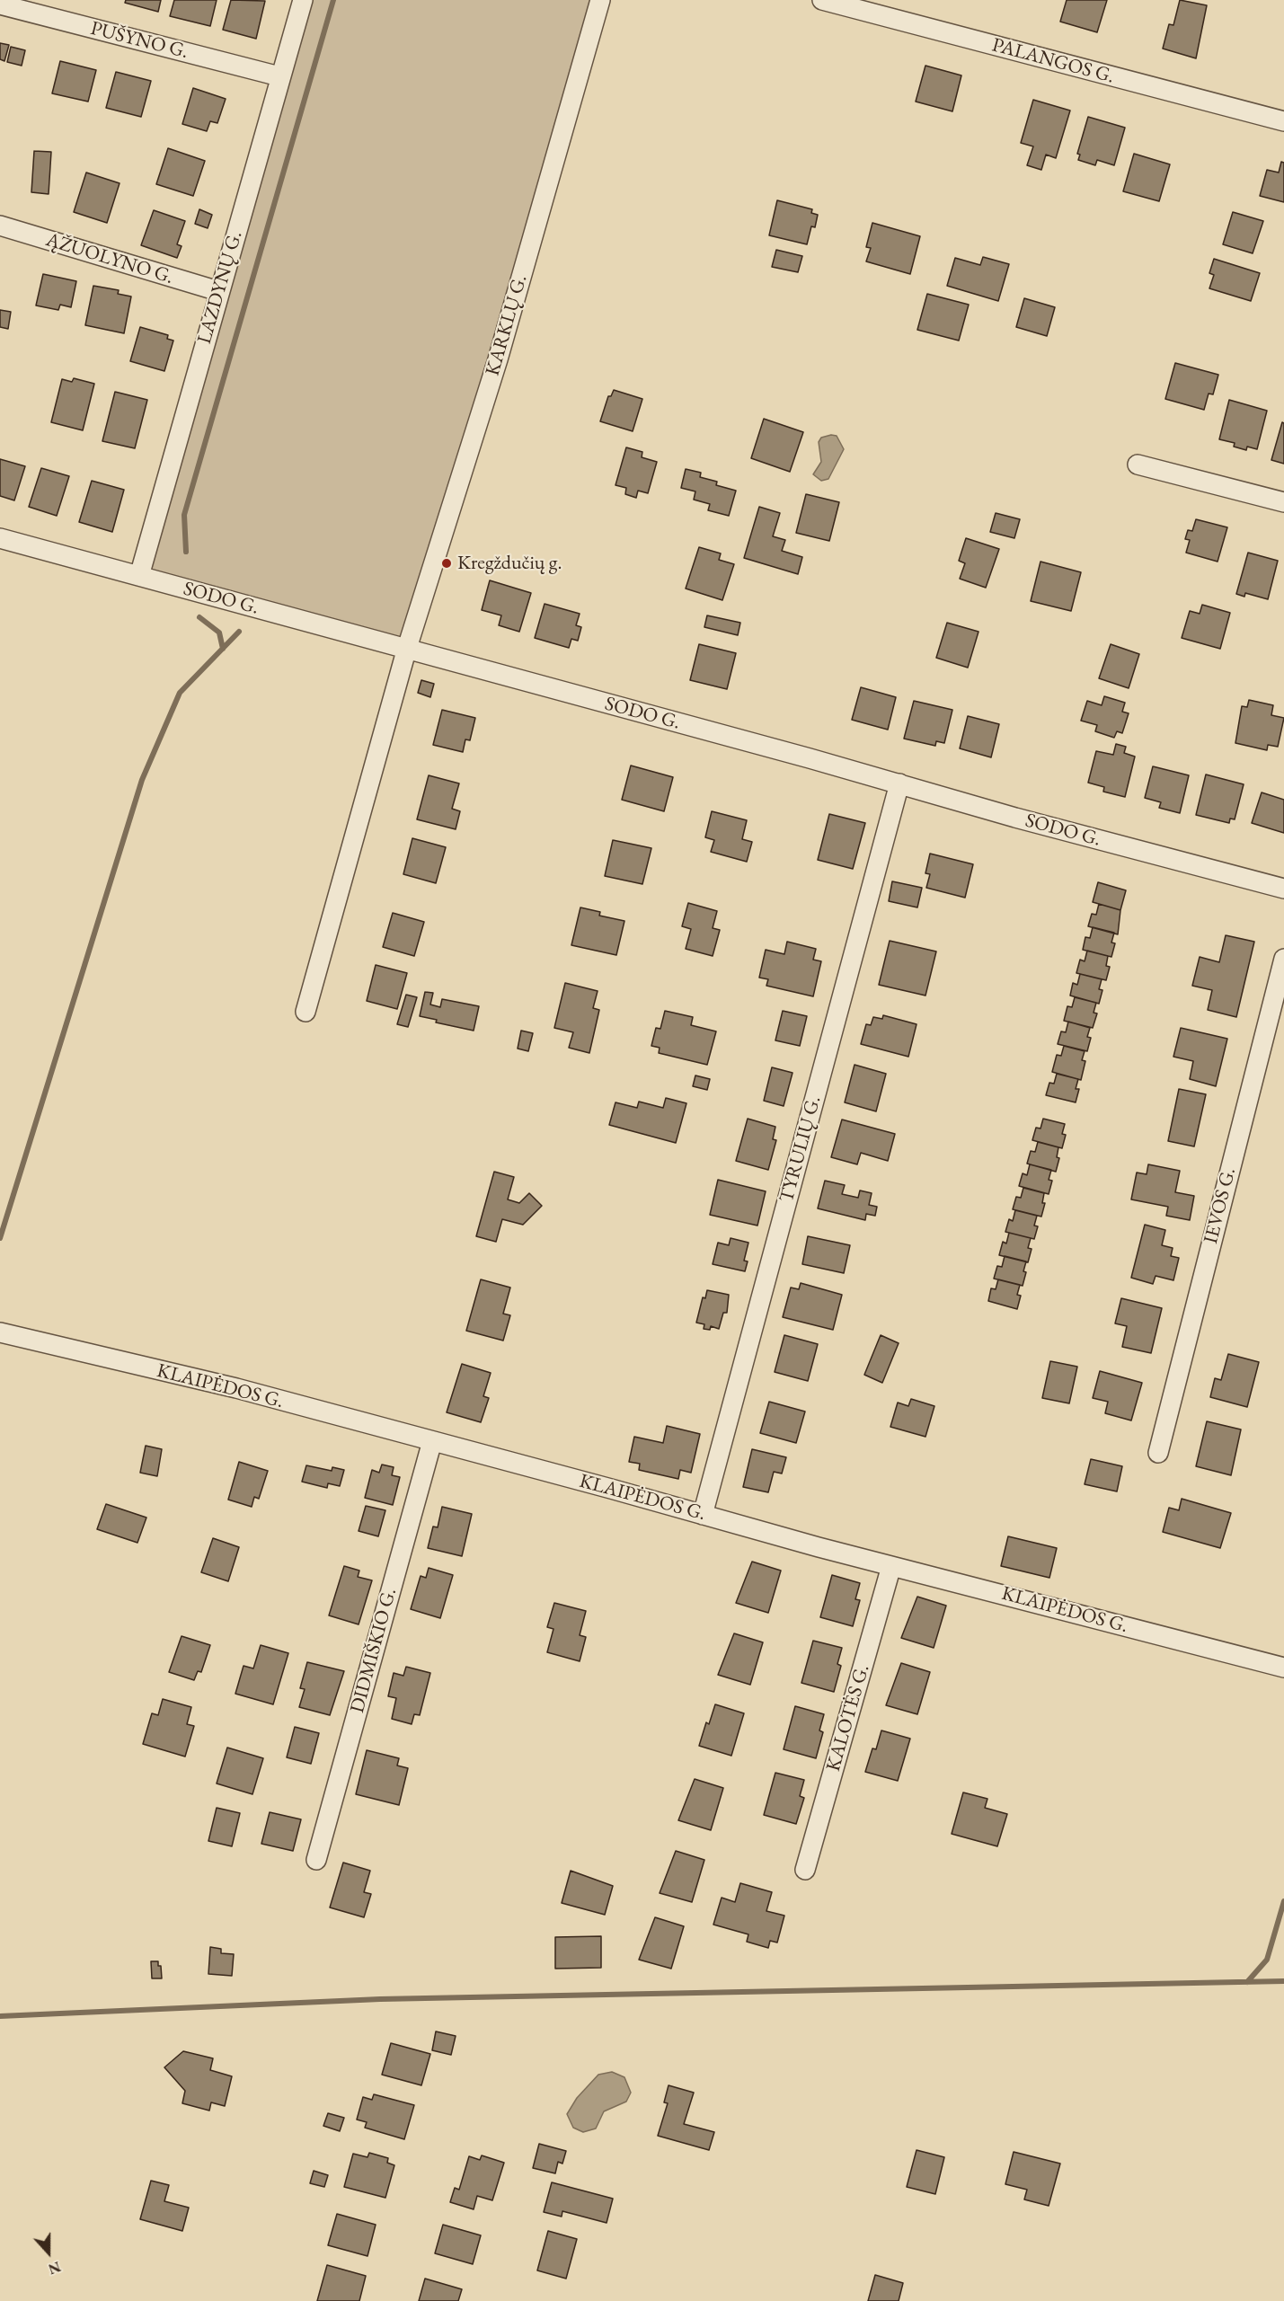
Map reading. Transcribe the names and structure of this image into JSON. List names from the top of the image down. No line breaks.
{"streets":{"street":["PUŠYNO G.","PALANGOS G.","ĄŽUOLYNO G.","LAZDYNŲ G.","KARKLŲ G.","SODO G.","TYRULIŲ G.","IEVOS G.","KLAIPĖDOS G.","DIDMIŠKIO G.","KALOTĖS G."]},"crossings":[["PUŠYNO G.","LAZDYNŲ G."],["ĄŽUOLYNO G.","LAZDYNŲ G."],["LAZDYNŲ G.","SODO G."],["KARKLŲ G.","SODO G."],["SODO G.","TYRULIŲ G."],["TYRULIŲ G.","KLAIPĖDOS G."],["KLAIPĖDOS G.","DIDMIŠKIO G."],["KLAIPĖDOS G.","KALOTĖS G."]],"places":["Kregždučių g."],"north":"bottom"}
